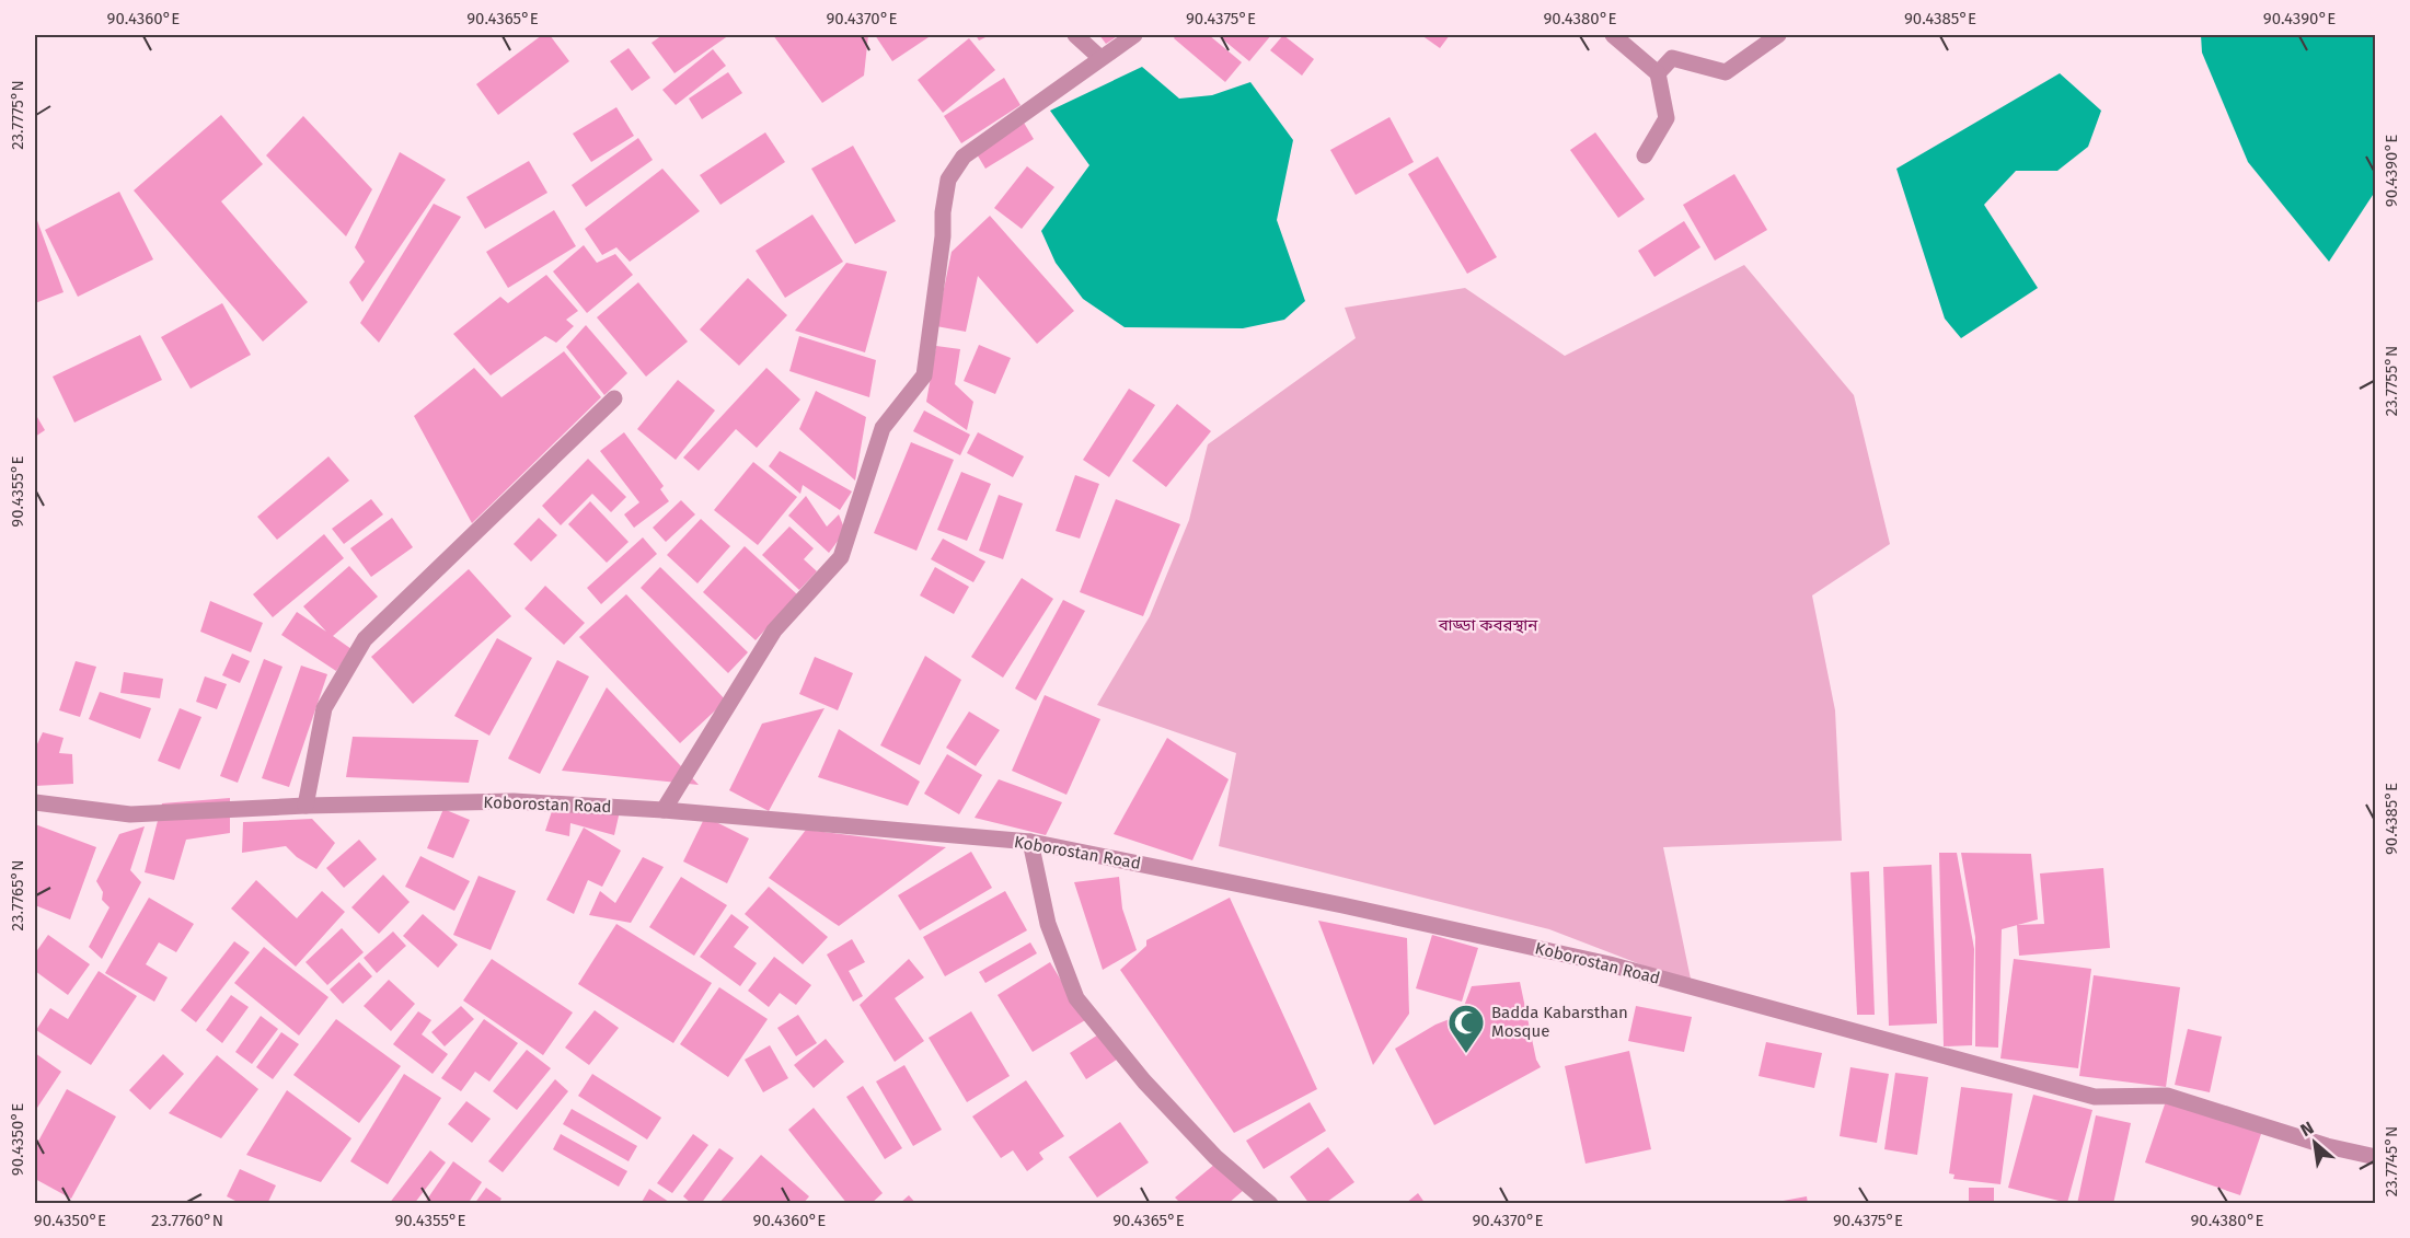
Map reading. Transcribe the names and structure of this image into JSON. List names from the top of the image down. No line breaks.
{"streets":{"street":["Koborostan Road"]},"parks":["বাড্ডা কবরস্থান"],"places":{"mosque":["Badda Kabarsthan Mosque"]},"north":"top left","coordinates":["90.4360°E","90.4365°E","90.4370°E","90.4375°E","90.4380°E","90.4385°E","90.4390°E","23.7775°N","23.7755°N","90.4355°E","23.7765°N","90.4350°E","23.7745°N","23.7760°N"]}
